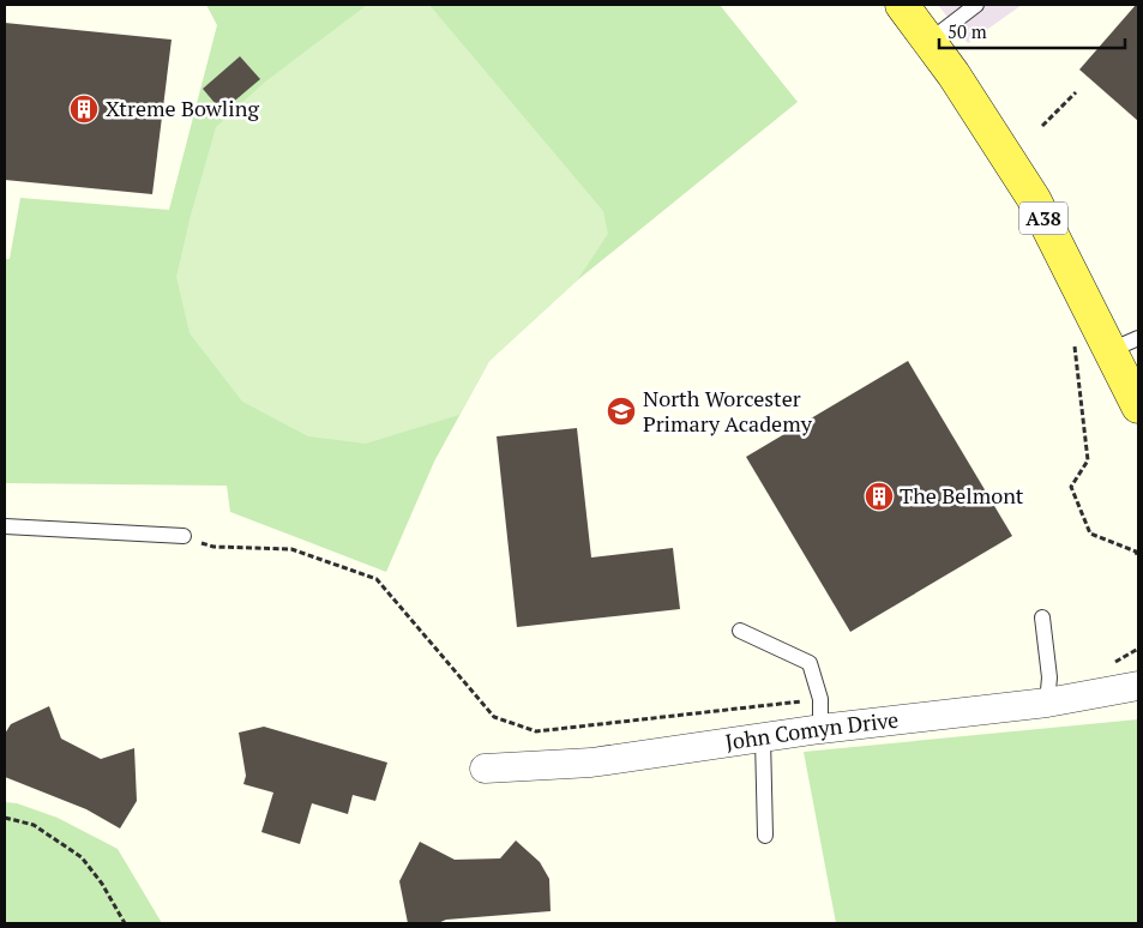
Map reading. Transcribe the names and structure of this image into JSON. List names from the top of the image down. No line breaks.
{"streets":{"main road":["A38"],"street":["John Comyn Drive"]},"places":{"building":["Xtreme Bowling","The Belmont"],"school or university":["North Worcester Primary Academy"]},"scale_bar":"50 m"}
